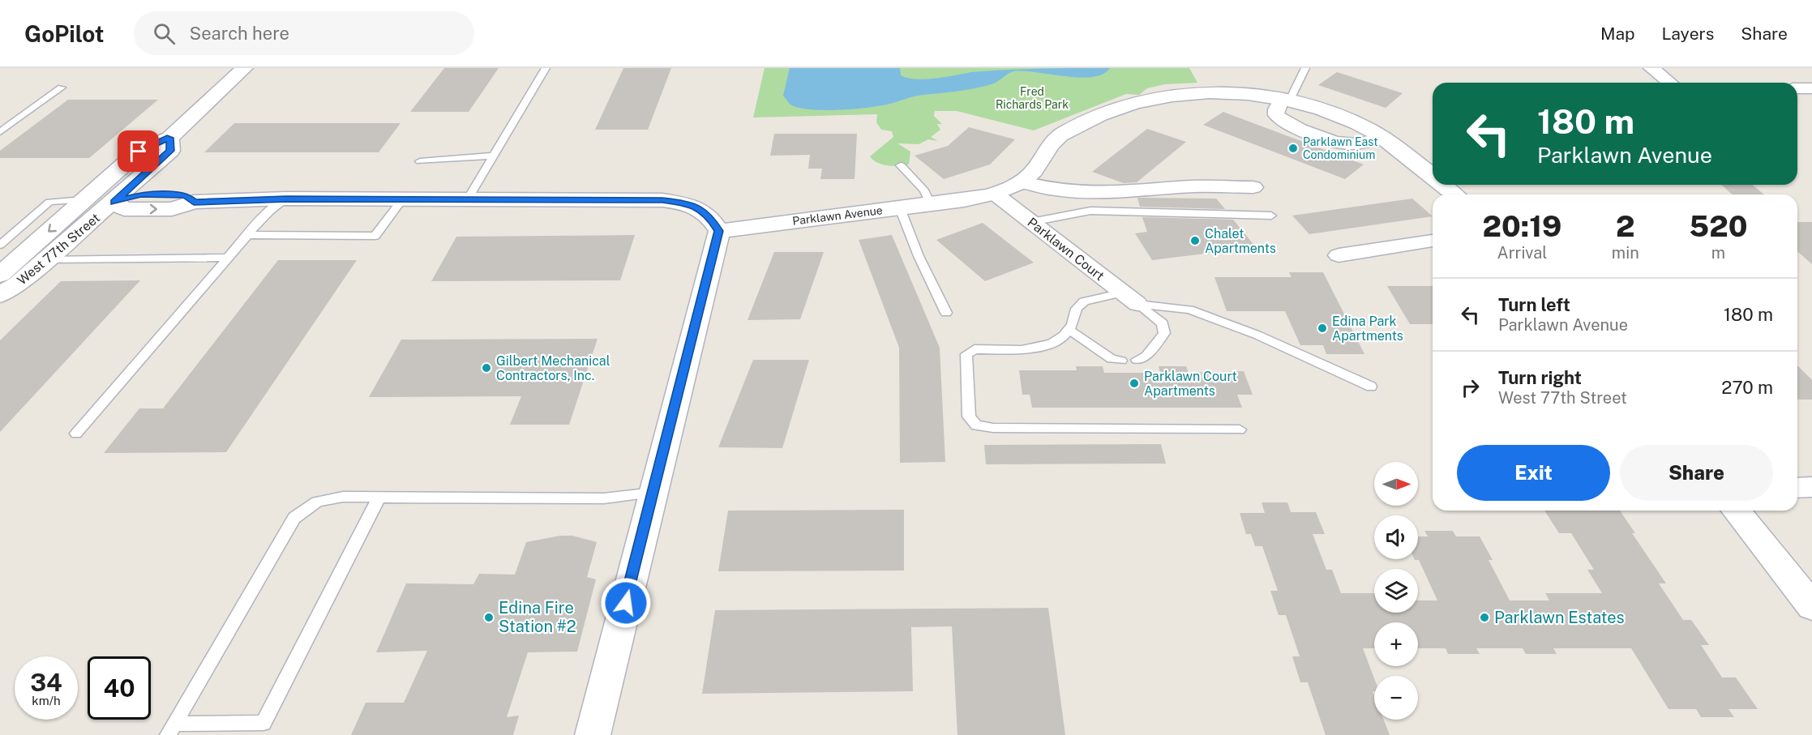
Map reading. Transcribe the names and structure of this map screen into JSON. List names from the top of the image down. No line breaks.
{"streets":{"street":["Parklawn Avenue","West 77th Street","Parklawn Court"]},"crossings":[["Parklawn Avenue","Parklawn Court"]],"parks":["Fred Richards Park"],"places":["Parklawn East Condominium","Chalet Apartments","Edina Park Apartments","Gilbert Mechanical Contractors, Inc.","Parklawn Court Apartments","Edina Fire Station #2","Parklawn Estates"],"north":"right","page":{"header":"GoPilot","search":"Search here","nav":["Map","Layers","Share"],"turn":["180 m","Parklawn Avenue"],"eta":["20:19","Arrival","2","min","520","m"],"list":[{"name":"Turn left","note":"Parklawn Avenue","value":"180 m"},{"name":"Turn right","note":"West 77th Street","value":"270 m"}],"buttons":["Exit","Share"],"map_buttons":["+","−"],"speed":"34 km/h","limit":"40"}}
